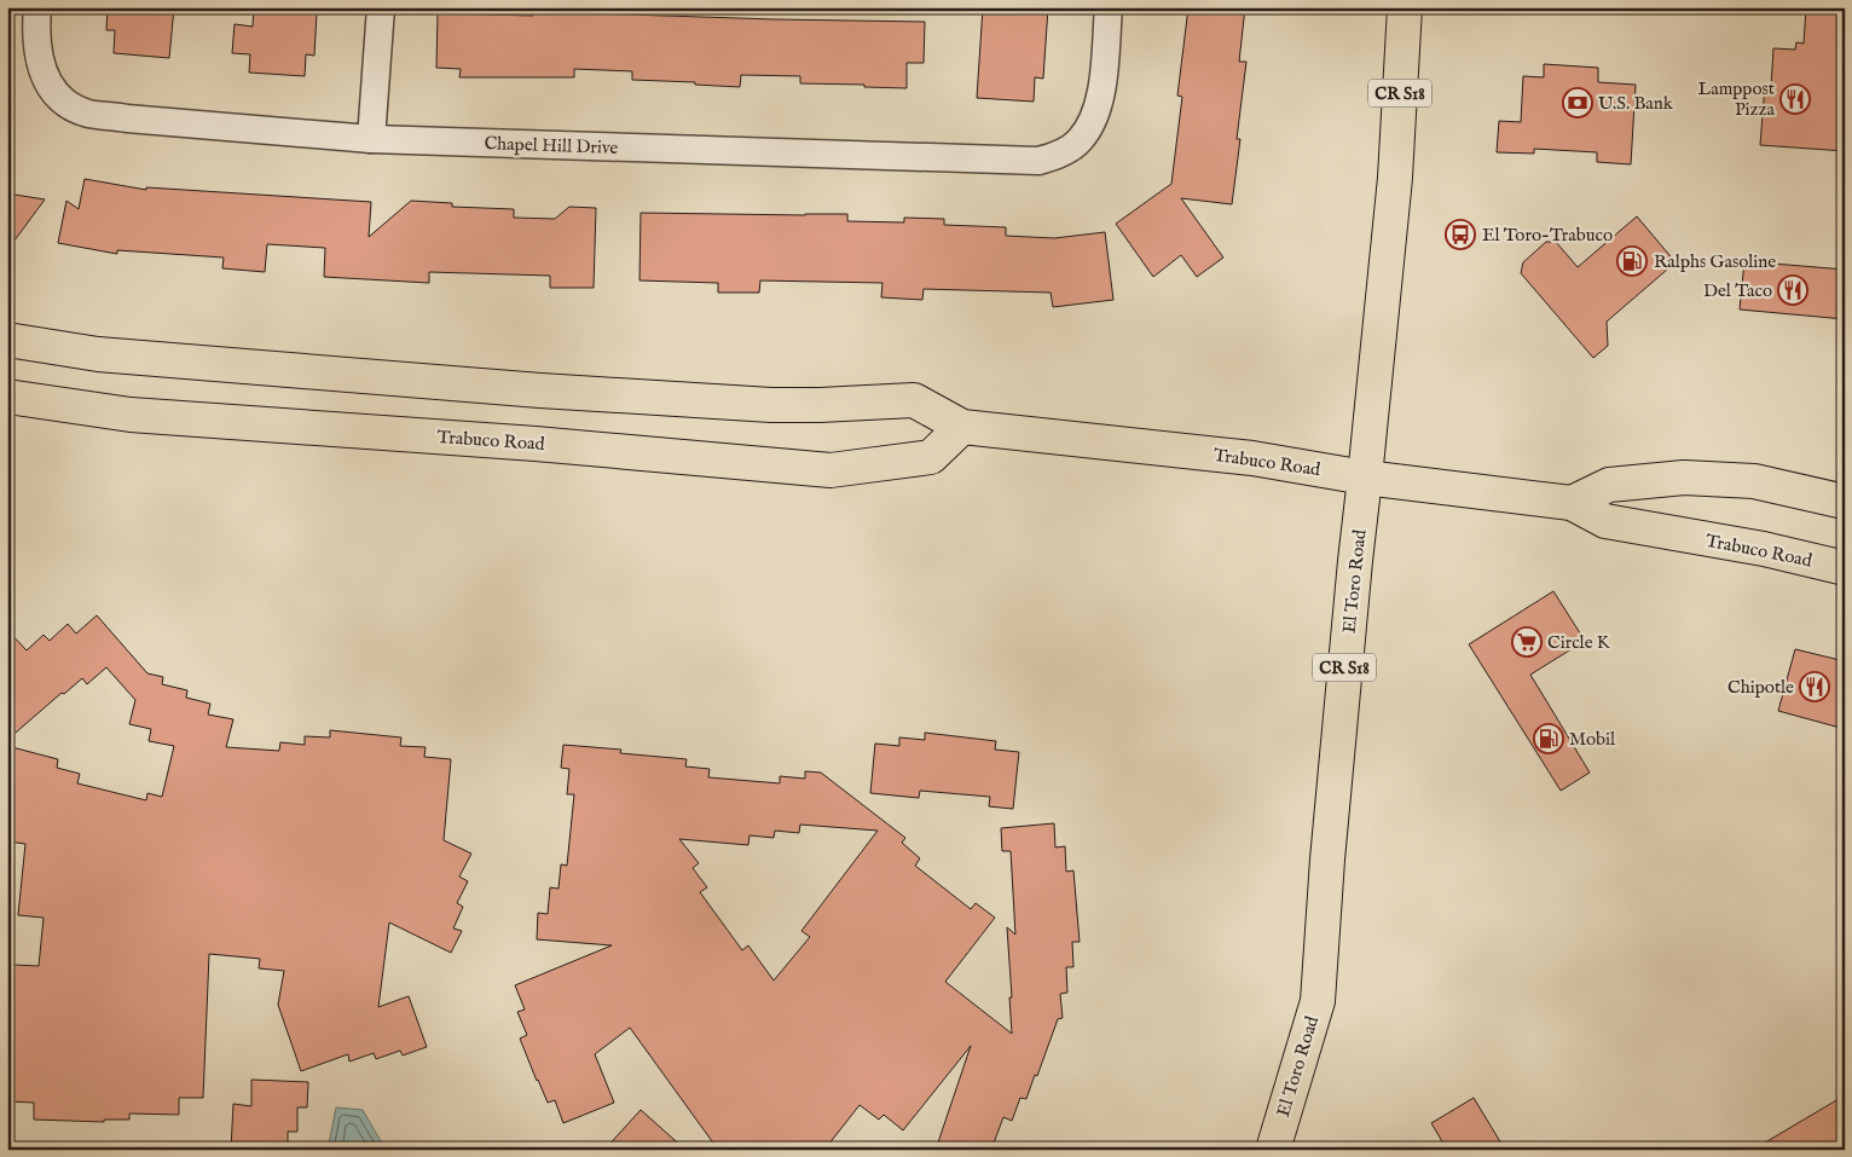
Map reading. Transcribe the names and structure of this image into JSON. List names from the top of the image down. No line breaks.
{"streets":{"main road":["CR S18","Trabuco Road","El Toro Road"],"street":["Chapel Hill Drive"]},"crossings":[["Trabuco Road","El Toro Road"]],"places":{"restaurant":["Lamppost Pizza","Del Taco","Chipotle"],"bank":["U.S. Bank"],"bus stop":["El Toro-Trabuco"],"fuel station":["Ralphs Gasoline","Mobil"],"supermarket":["Circle K"]}}
